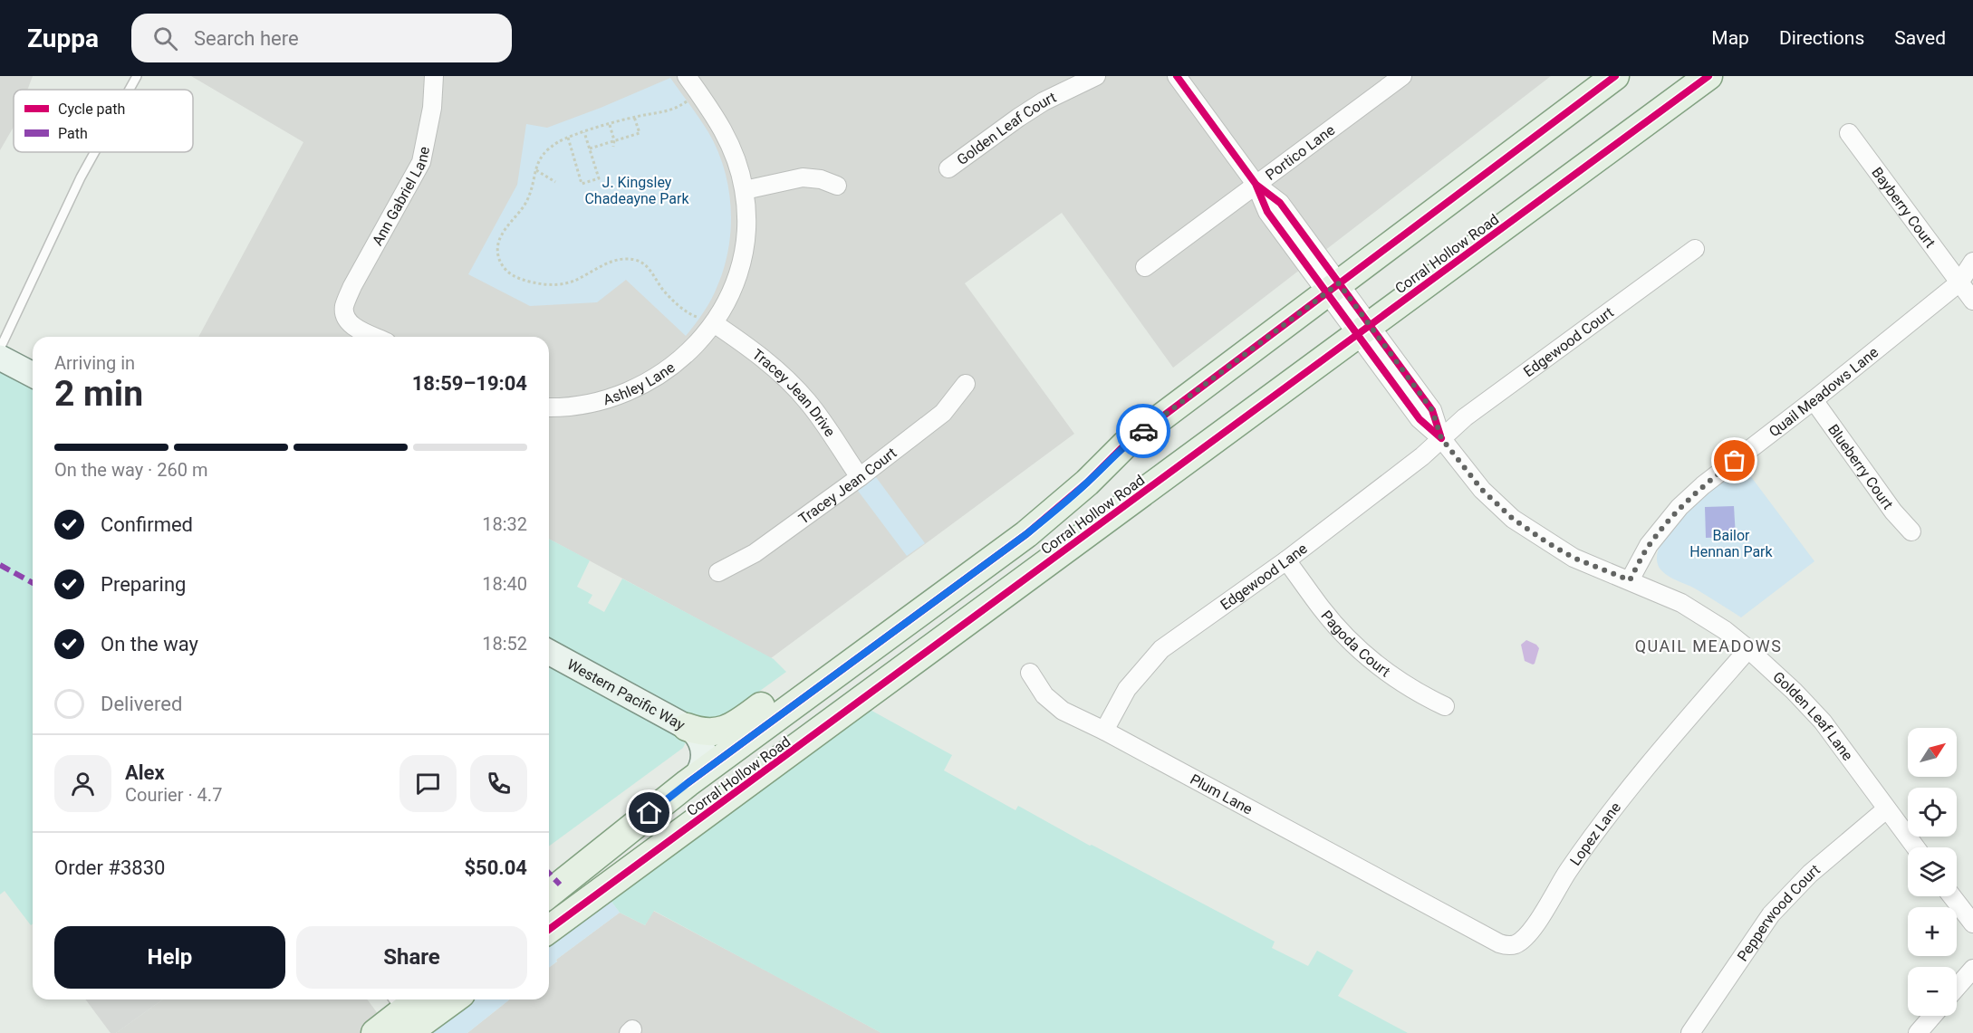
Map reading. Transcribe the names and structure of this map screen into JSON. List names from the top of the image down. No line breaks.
{"streets":{"main road":["Corral Hollow Road"],"street":["Golden Leaf Court","Portico Lane","Ann Gabriel Lane","Bayberry Court","Edgewood Court","Ashley Lane","Quail Meadows Lane","Tracey Jean Drive","Blueberry Court","Tracey Jean Court","Edgewood Lane","Pagoda Court","Western Pacific Way","Golden Leaf Lane","Plum Lane","Lopez Lane","Pepperwood Court"]},"crossings":[["Portico Lane","Golden Leaf Lane"],["Bayberry Court","Quail Meadows Lane"],["Corral Hollow Road","Western Pacific Way"],["Corral Hollow Road","Golden Leaf Lane"],["Edgewood Court","Edgewood Lane"],["Edgewood Court","Golden Leaf Lane"],["Ashley Lane","Tracey Jean Drive"],["Quail Meadows Lane","Blueberry Court"],["Quail Meadows Lane","Golden Leaf Lane"],["Tracey Jean Drive","Tracey Jean Court"],["Edgewood Lane","Pagoda Court"],["Edgewood Lane","Golden Leaf Lane"],["Edgewood Lane","Plum Lane"],["Golden Leaf Lane","Lopez Lane"],["Golden Leaf Lane","Pepperwood Court"],["Plum Lane","Lopez Lane"]],"districts":["QUAIL MEADOWS"],"parks":["J. Kingsley Chadeayne Park","Bailor Hennan Park"],"legend":["Cycle path","Path"],"north":"top right","page":{"header":"Zuppa","search":"Search here","nav":["Map","Directions","Saved"],"heading":["2 min","Arriving in","18:59–19:04"],"panel":["Alex","Courier · 4.7","Order #3830","$50.04"],"bar":"On the way · 260 m","list":[["Confirmed","18:32"],["Preparing","18:40"],["On the way","18:52"],"Delivered"],"map_buttons":["+","−"],"buttons":["Help","Share"]}}
